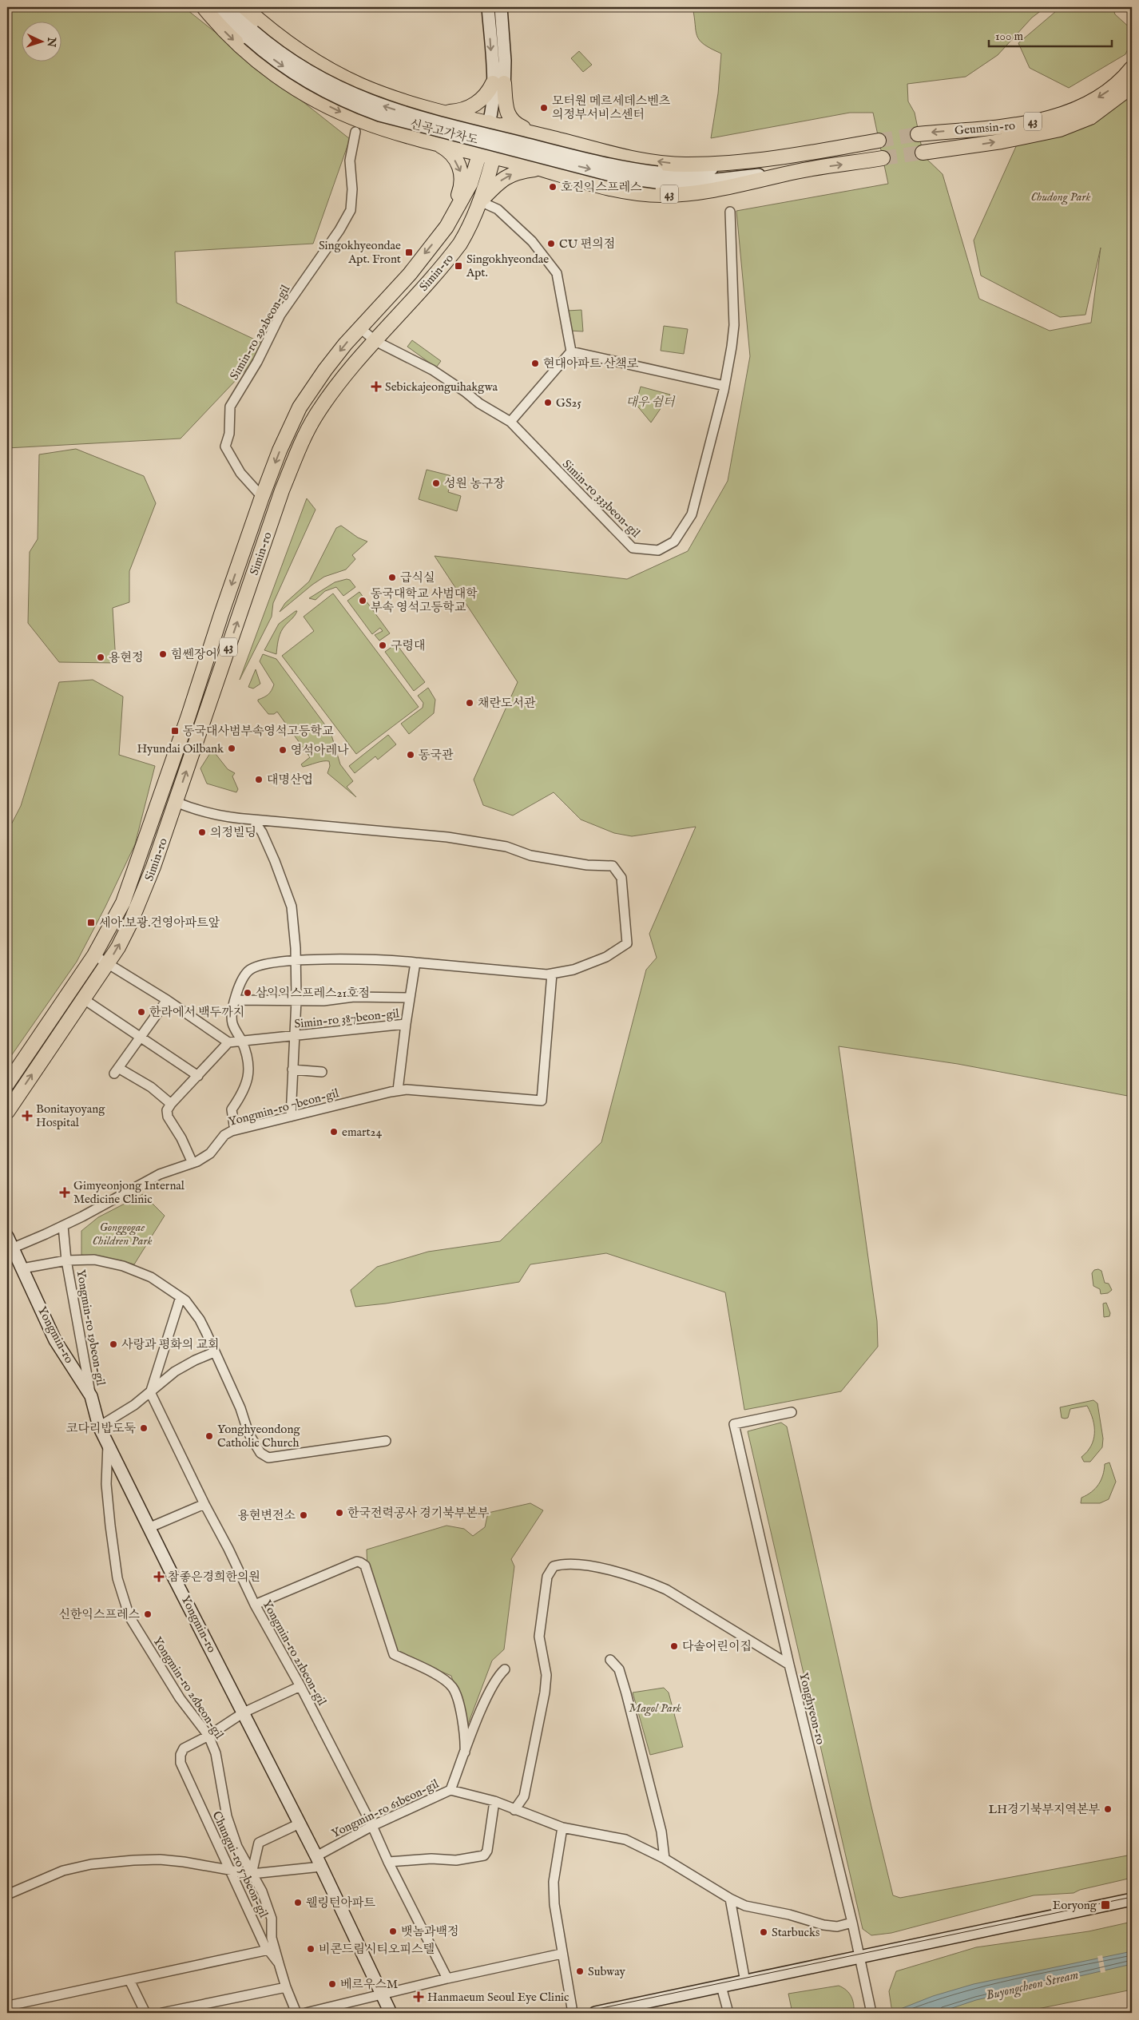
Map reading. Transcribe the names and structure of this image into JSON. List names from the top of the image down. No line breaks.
{"streets":{"main road":["43","Geumsin-ro","Simin-ro"],"street":["신곡고가차도","Simin-ro 292beon-gil","Simin-ro 333beon-gil","Simin-ro 387beon-gil","Yongmin-ro 7beon-gil","Yongmin-ro 19beon-gil","Yongmin-ro","Yongmin-ro 21beon-gil","Yongmin-ro 26beon-gil","Yonghyeon-ro","Yongmin-ro 61beon-gil","Chungui-ro 57beon-gil"]},"crossings":[["Simin-ro","Simin-ro 292beon-gil"],["Simin-ro","Simin-ro 333beon-gil"],["Yongmin-ro 7beon-gil","Yongmin-ro"],["Yongmin-ro 19beon-gil","Yongmin-ro"],["Yongmin-ro","Yongmin-ro 26beon-gil"],["Yongmin-ro","Yongmin-ro 61beon-gil"],["Yongmin-ro 21beon-gil","Yongmin-ro 61beon-gil"],["Yongmin-ro 26beon-gil","Chungui-ro 57beon-gil"],["Yonghyeon-ro","Yongmin-ro 61beon-gil"]],"water":["Buyongcheon Stream"],"parks":["Chudong Park","대우 쉼터","Gonggogae Children Park","Magol Park"],"places":{"other":["모터원 메르세데스벤츠 의정부서비스센터","호진익스프레스","CU 편의점","현대아파트 산책로","GS25","성원 농구장","급식실","동국대학교 사범대학 부속 영석고등학교","구령대","힘쎈장어","용현정","채란도서관","Hyundai Oilbank","영석아레나","동국관","대명산업","의정빌딩","삼익익스프레스21호점","한라에서 백두까지","emart24","사랑과 평화의 교회","코다리밥도둑","Yonghyeondong Catholic Church","한국전력공사 경기북부본부","용현변전소","신한익스프레스","다솔어린이집","LH경기북부지역본부","웰링턴아파트","뱃놈과백정","Starbucks","비콘드림시티오피스텔","Subway","베르우스M"],"transit":["Singokhyeondae Apt. Front","Singokhyeondae Apt.","동국대사범부속영석고등학교","세아.보광.건영아파트앞","Eoryong"],"health":["Sebickajeonguihakgwa","Bonitayoyang Hospital","Gimyeonjong Internal Medicine Clinic","참좋은경희한의원","Hanmaeum Seoul Eye Clinic"]},"scale_bar":"100 m","north":"right"}
